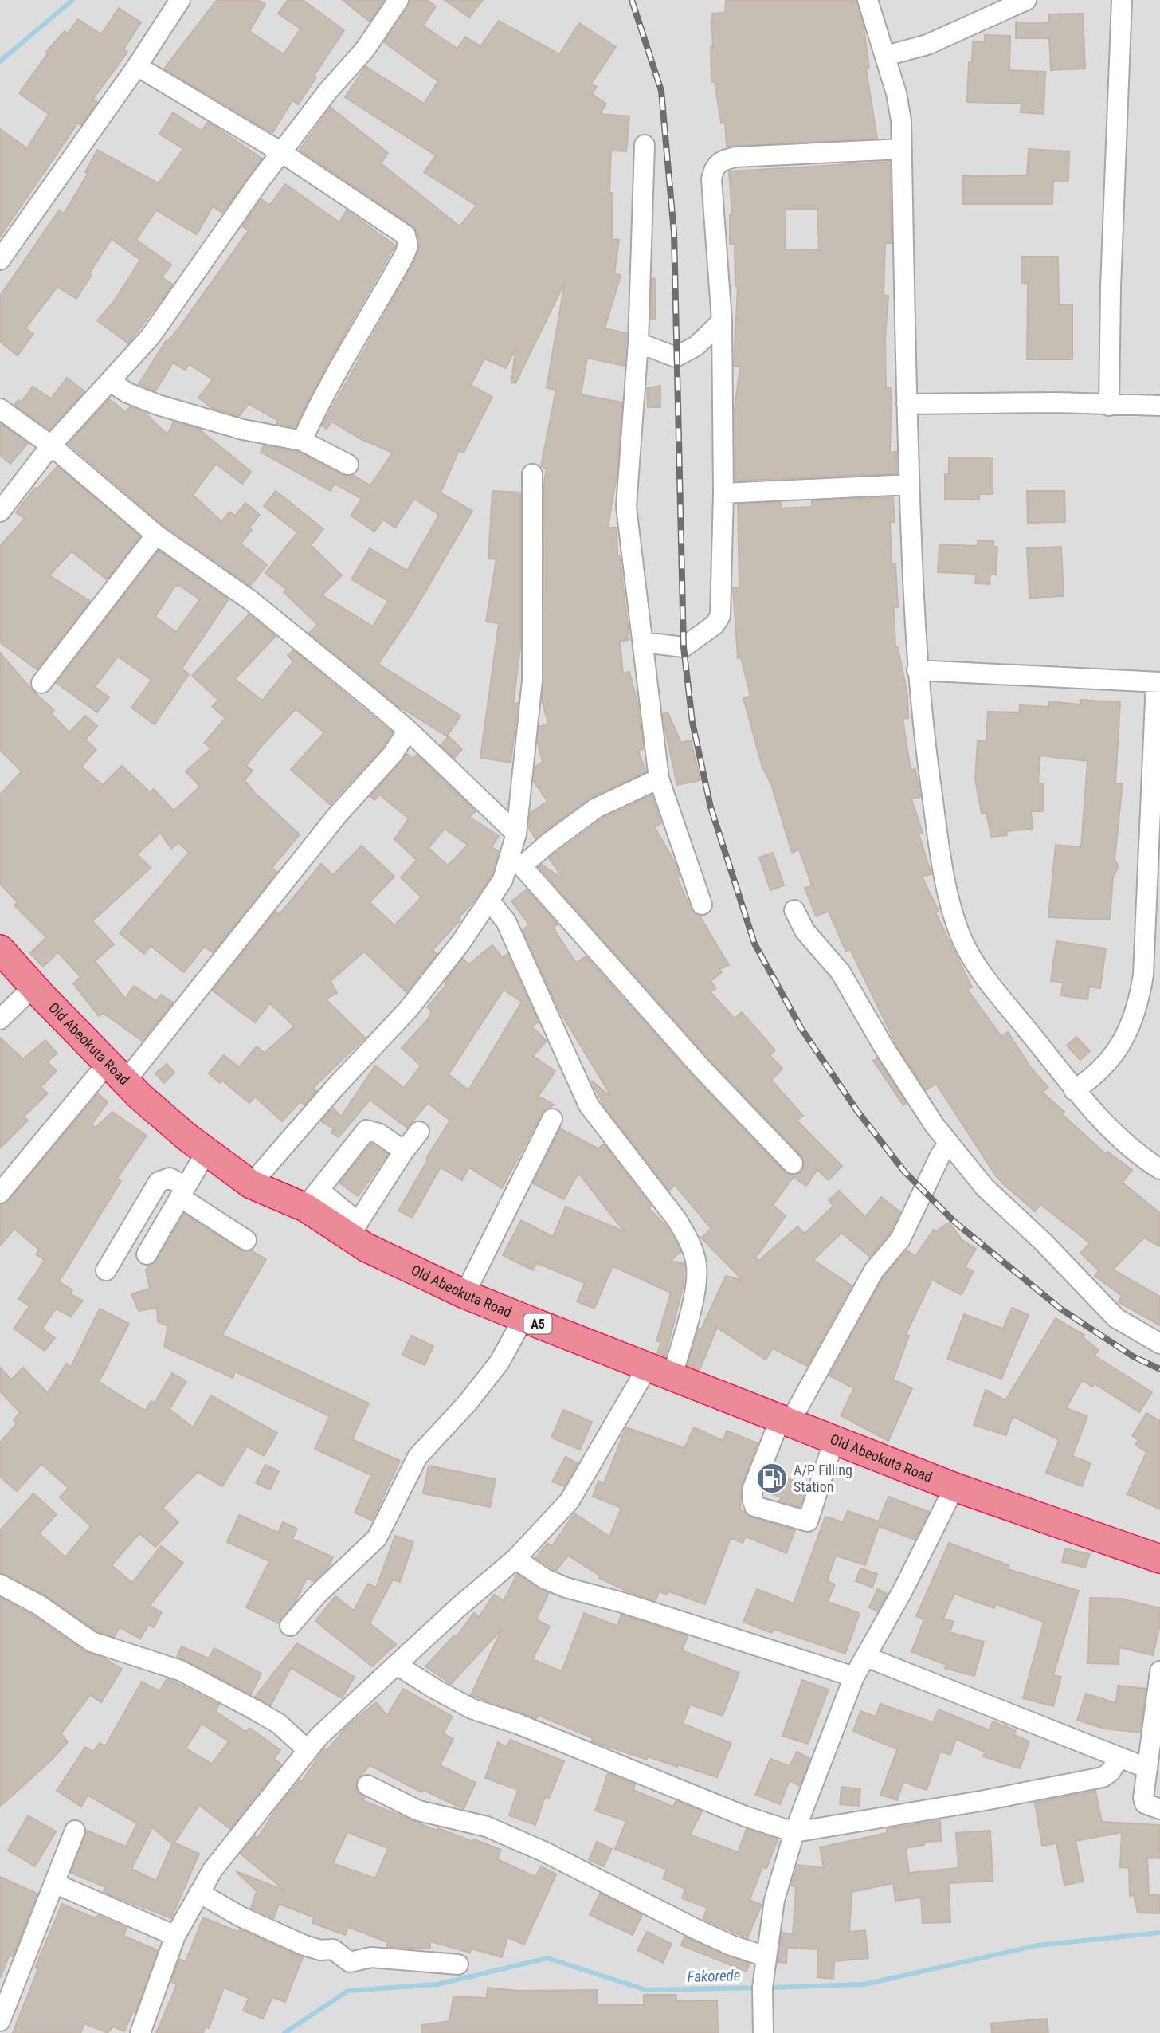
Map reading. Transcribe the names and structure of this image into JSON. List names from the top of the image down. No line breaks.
{"streets":{"highway":["Old Abeokuta Road","A5"]},"water":["Fakorede"],"places":{"fuel station":["A/P Filling Station"]}}
